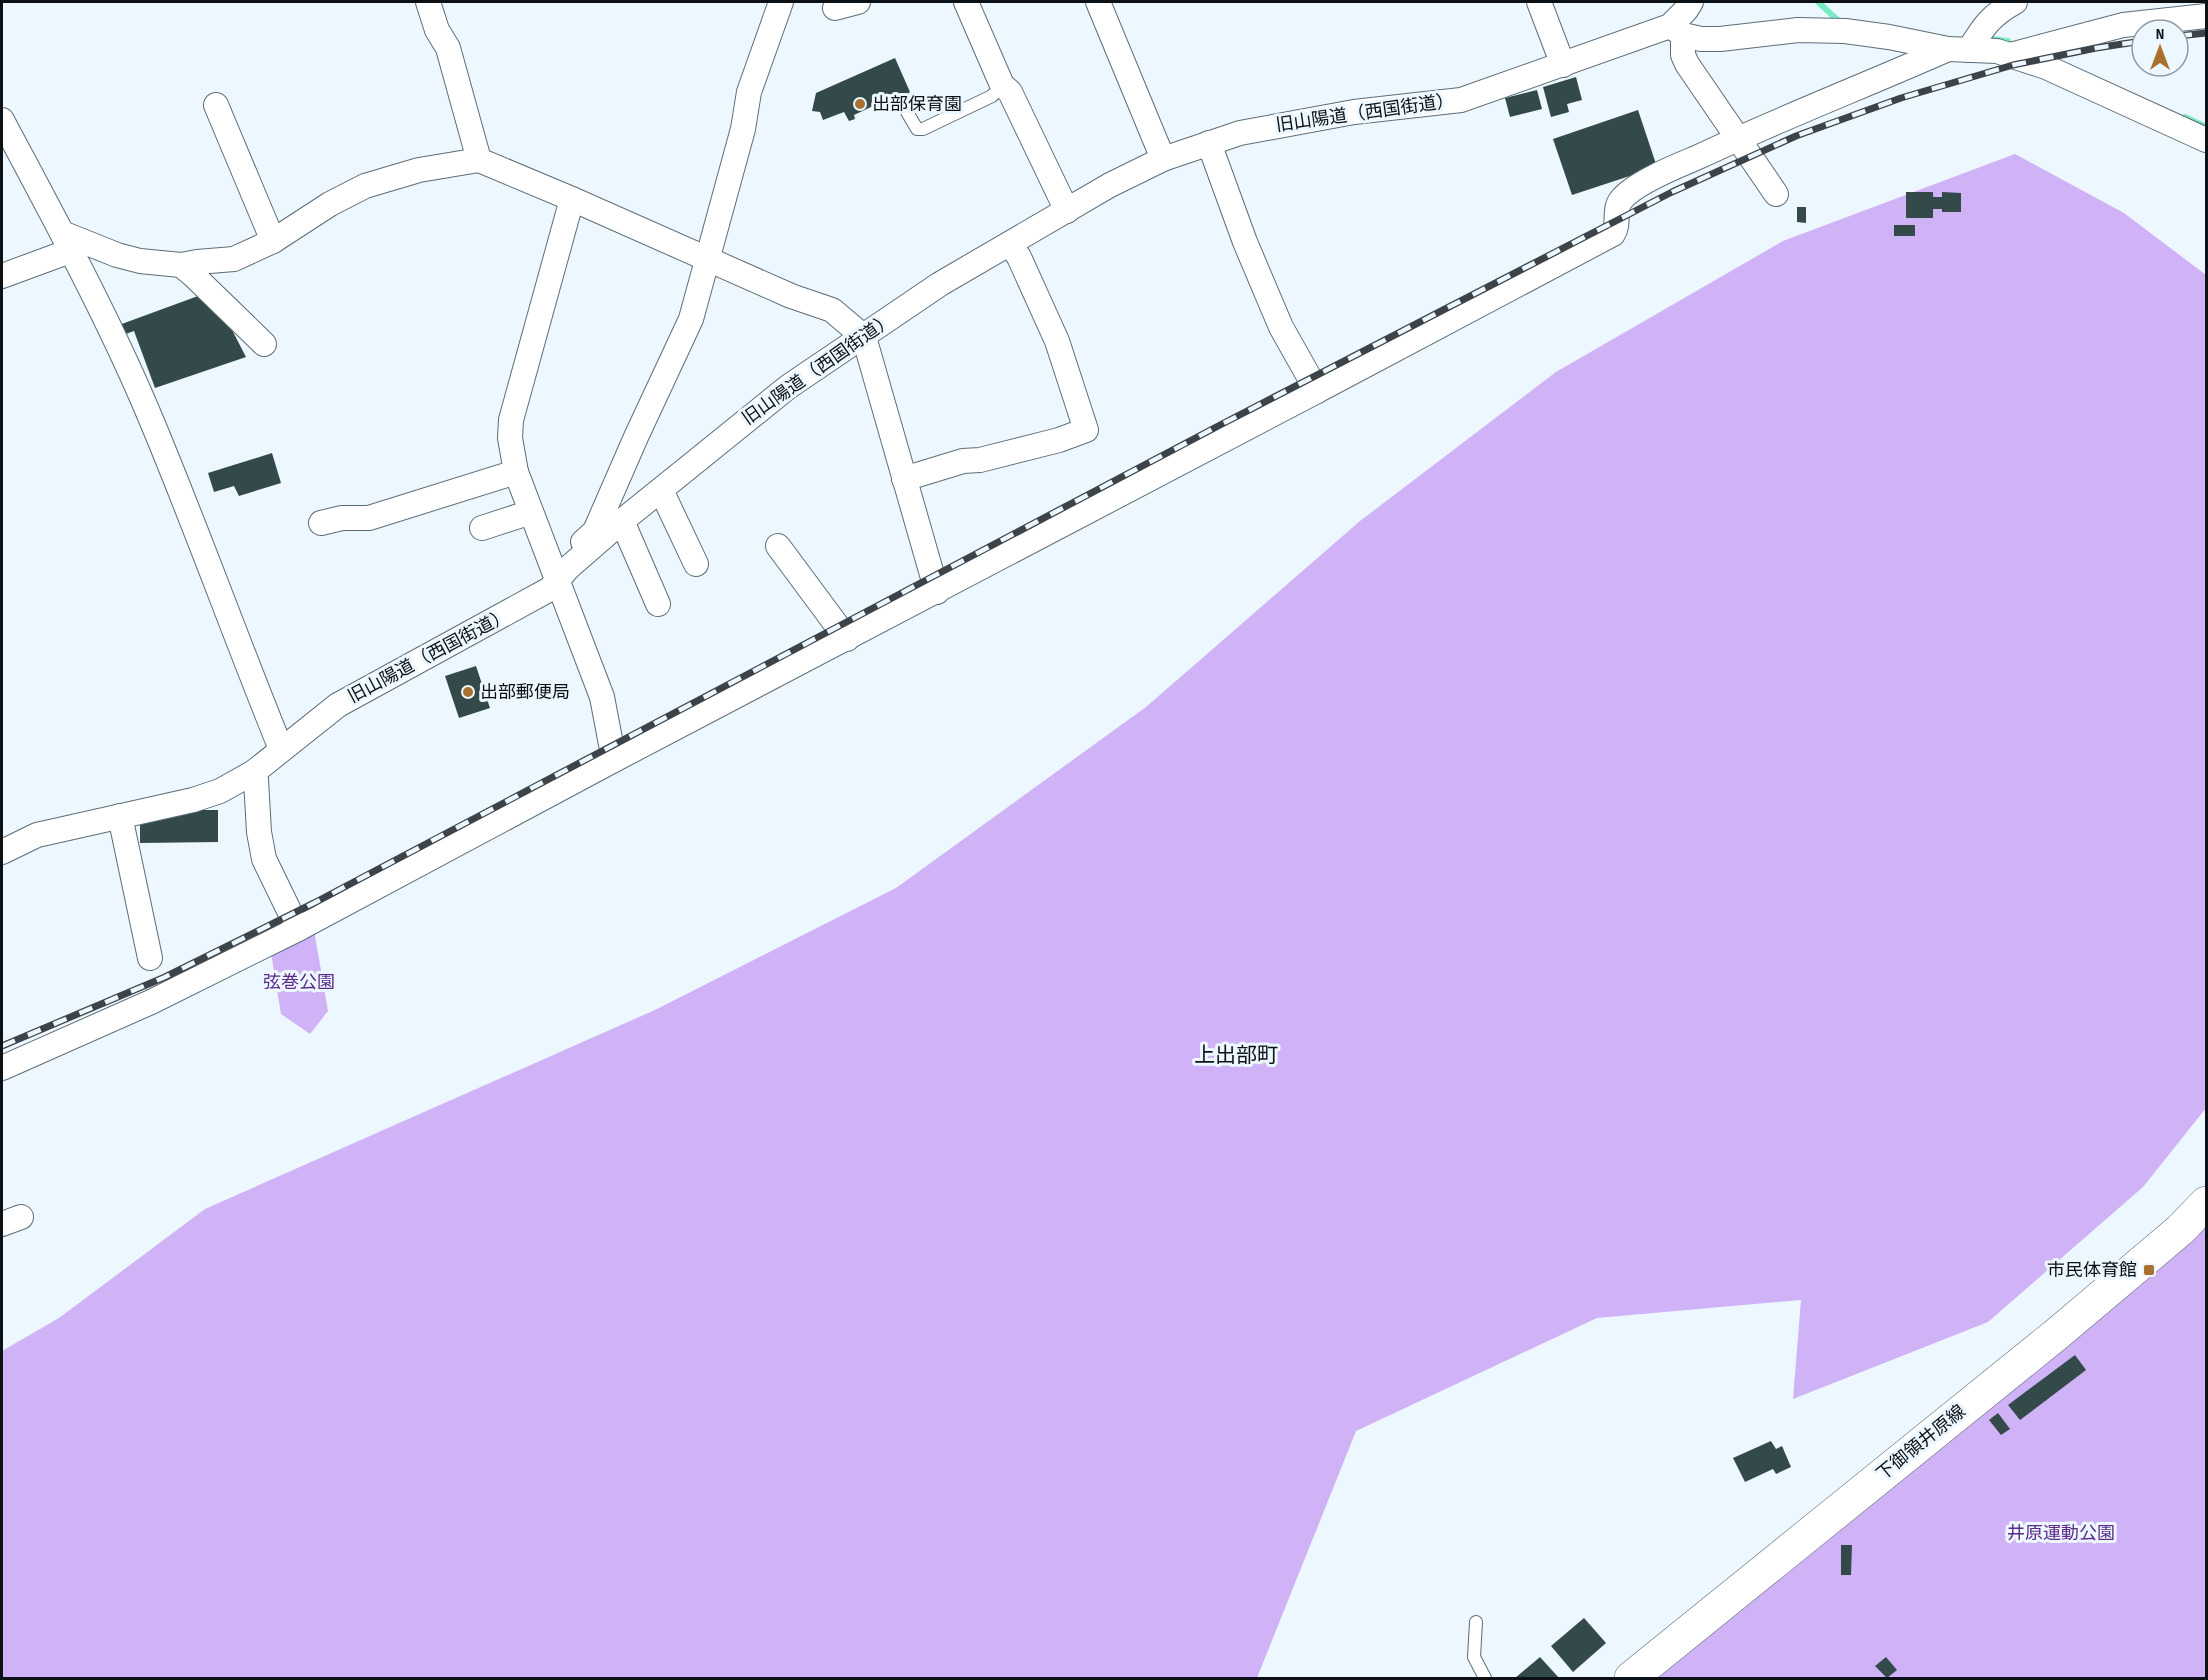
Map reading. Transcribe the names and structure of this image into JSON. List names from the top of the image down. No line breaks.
{"streets":{"main road":["下御領井原線"],"street":["旧山陽道（西国街道）"]},"districts":["上出部町"],"parks":["弦巻公園","井原運動公園"],"places":{"other":["出部保育園","出部郵便局"],"transit":["市民体育館"]},"north":"top"}
